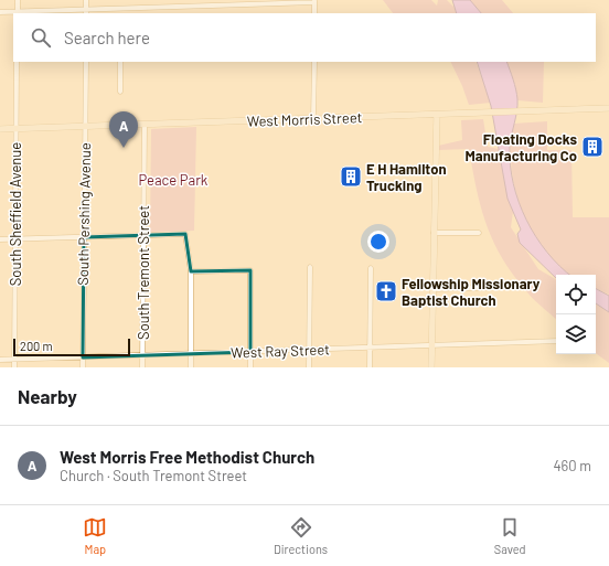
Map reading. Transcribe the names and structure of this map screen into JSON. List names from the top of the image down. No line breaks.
{"streets":{"main road":["West Morris Street"],"street":["South Sheffield Avenue","South Pershing Avenue","South Tremont Street","West Ray Street"]},"crossings":[["West Morris Street","South Sheffield Avenue"],["West Morris Street","South Pershing Avenue"],["West Morris Street","South Tremont Street"],["South Sheffield Avenue","West Ray Street"],["South Pershing Avenue","West Ray Street"],["South Tremont Street","West Ray Street"]],"parks":["Peace Park"],"places":{"building":["Floating Docks Manufacturing Co","E H Hamilton Trucking"],"church":["Fellowship Missionary Baptist Church"]},"scale_bar":"200 m","page":{"search":"Search here","pins":"A","scale":"200 m","heading":"Nearby","list":[{"mark":"A","name":"West Morris Free Methodist Church","note":"Church · South Tremont Street","value":"460 m"}],"nav":["Map","Directions","Saved"]}}
